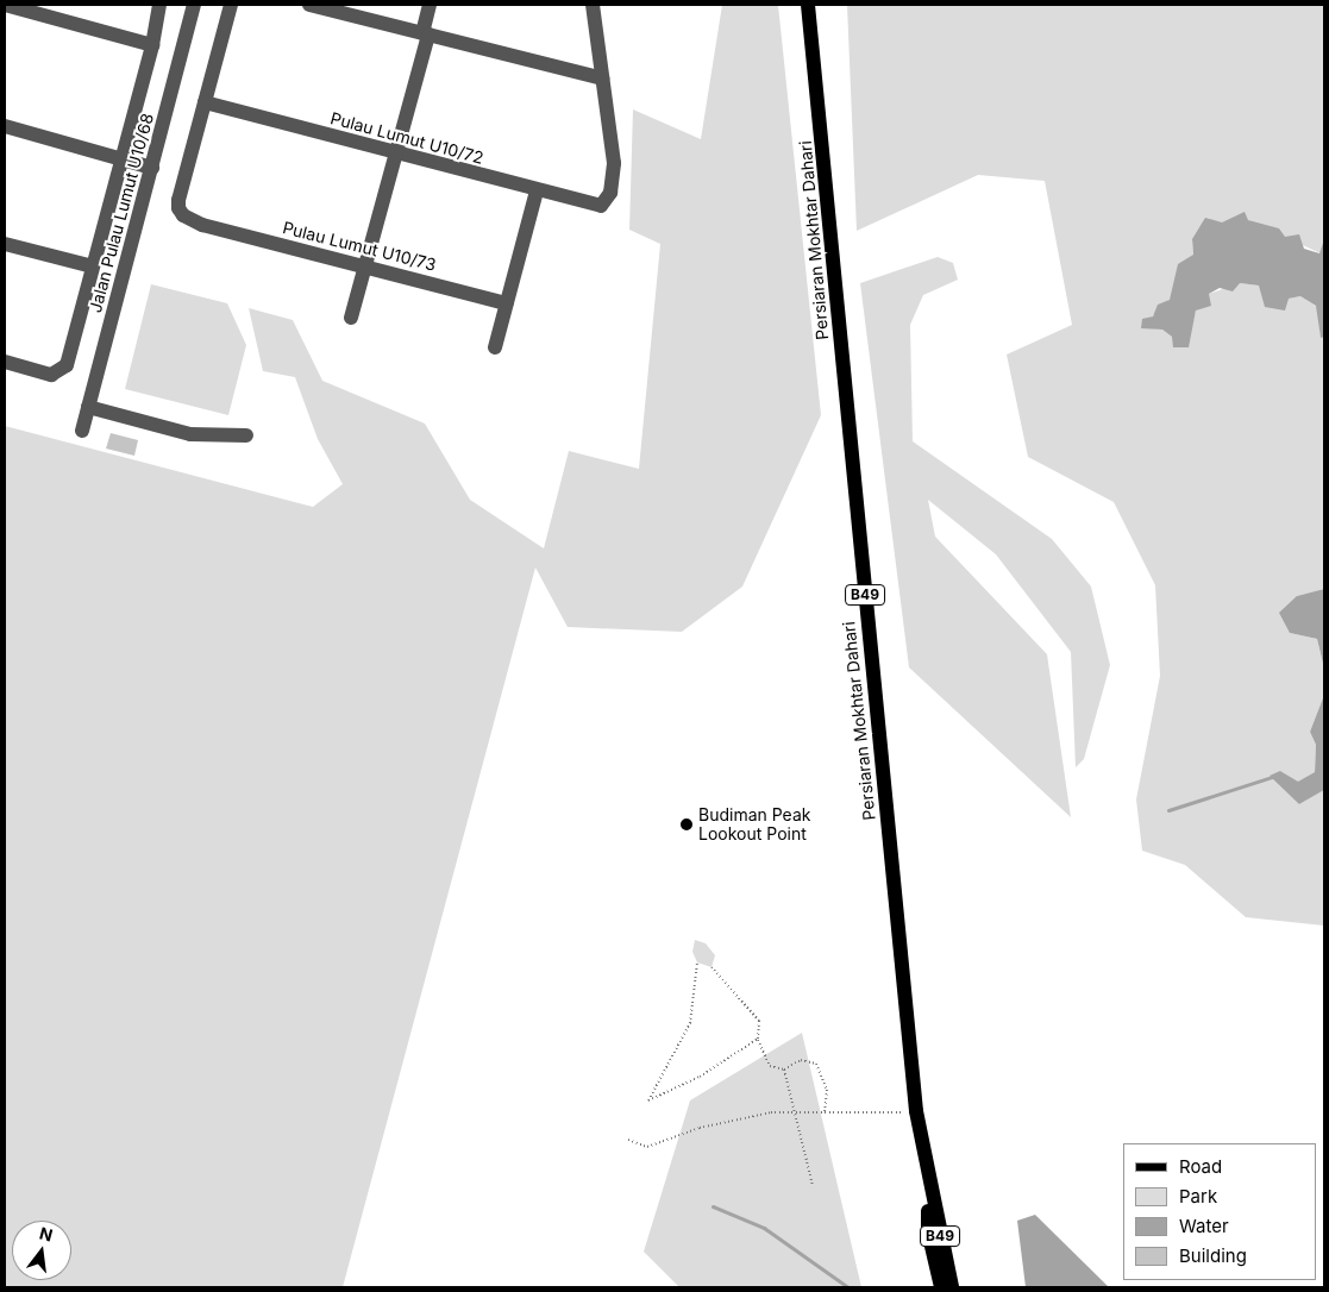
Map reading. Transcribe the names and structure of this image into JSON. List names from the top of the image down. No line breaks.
{"streets":{"main road":["Persiaran Mokhtar Dahari","B49"],"street":["Pulau Lumut U10/72","Jalan Pulau Lumut U10/68","Pulau Lumut U10/73"]},"crossings":[["Pulau Lumut U10/72","Pulau Lumut U10/73"]],"places":["Budiman Peak Lookout Point"],"legend":["Road","Park","Water","Building"],"north":"top"}
